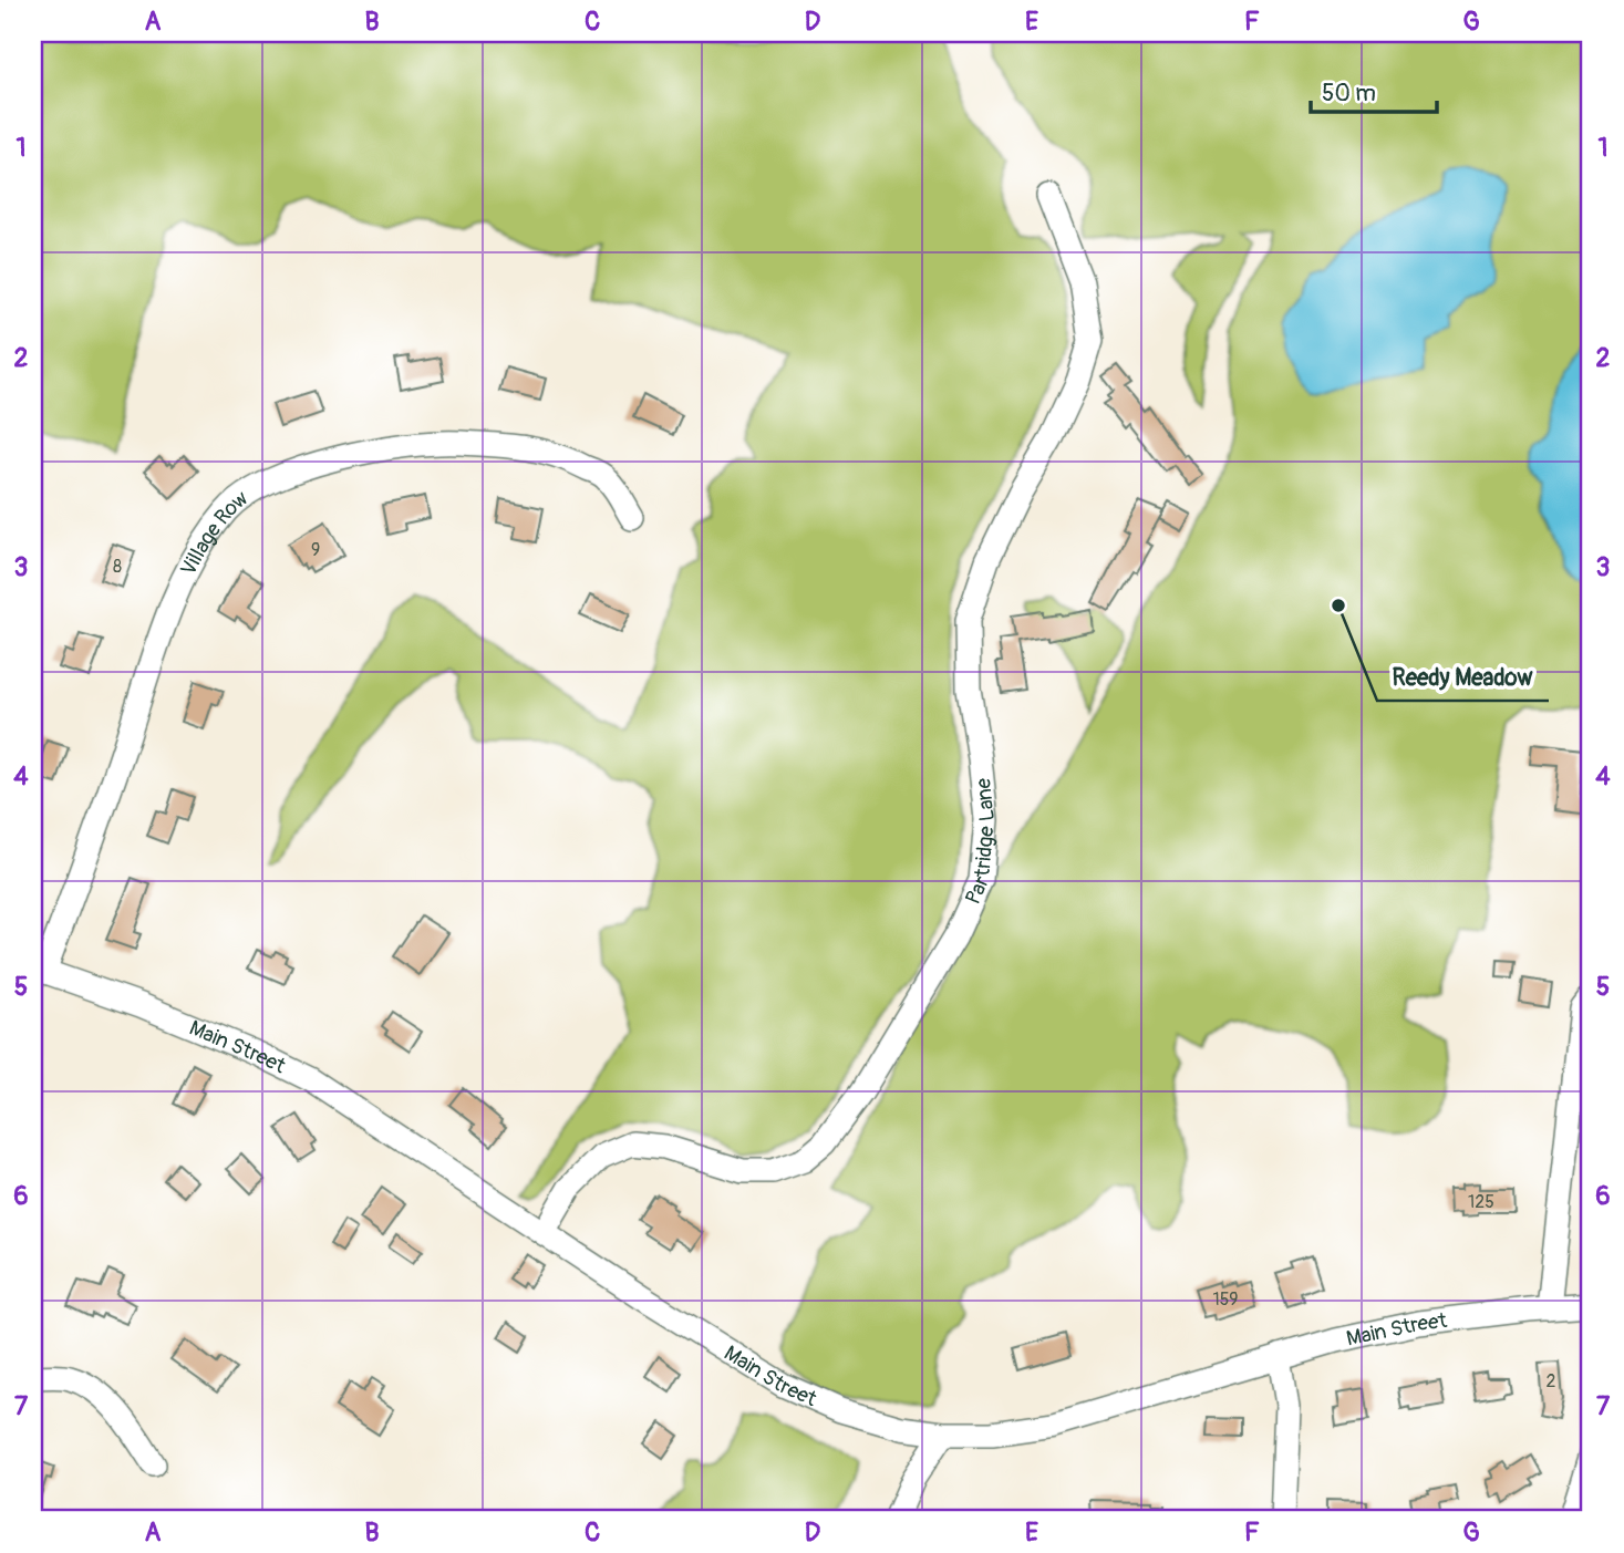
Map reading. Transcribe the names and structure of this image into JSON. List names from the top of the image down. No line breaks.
{"streets":{"street":["Village Row","Partridge Lane","Main Street"]},"crossings":[["Village Row","Main Street"],["Partridge Lane","Main Street"]],"places":["Reedy Meadow"],"house_numbers":["9","8","125","159","2"],"scale_bar":"50 m","grid":{"columns":["A","B","C","D","E","F","G"],"rows":["1","2","3","4","5","6","7"]}}
